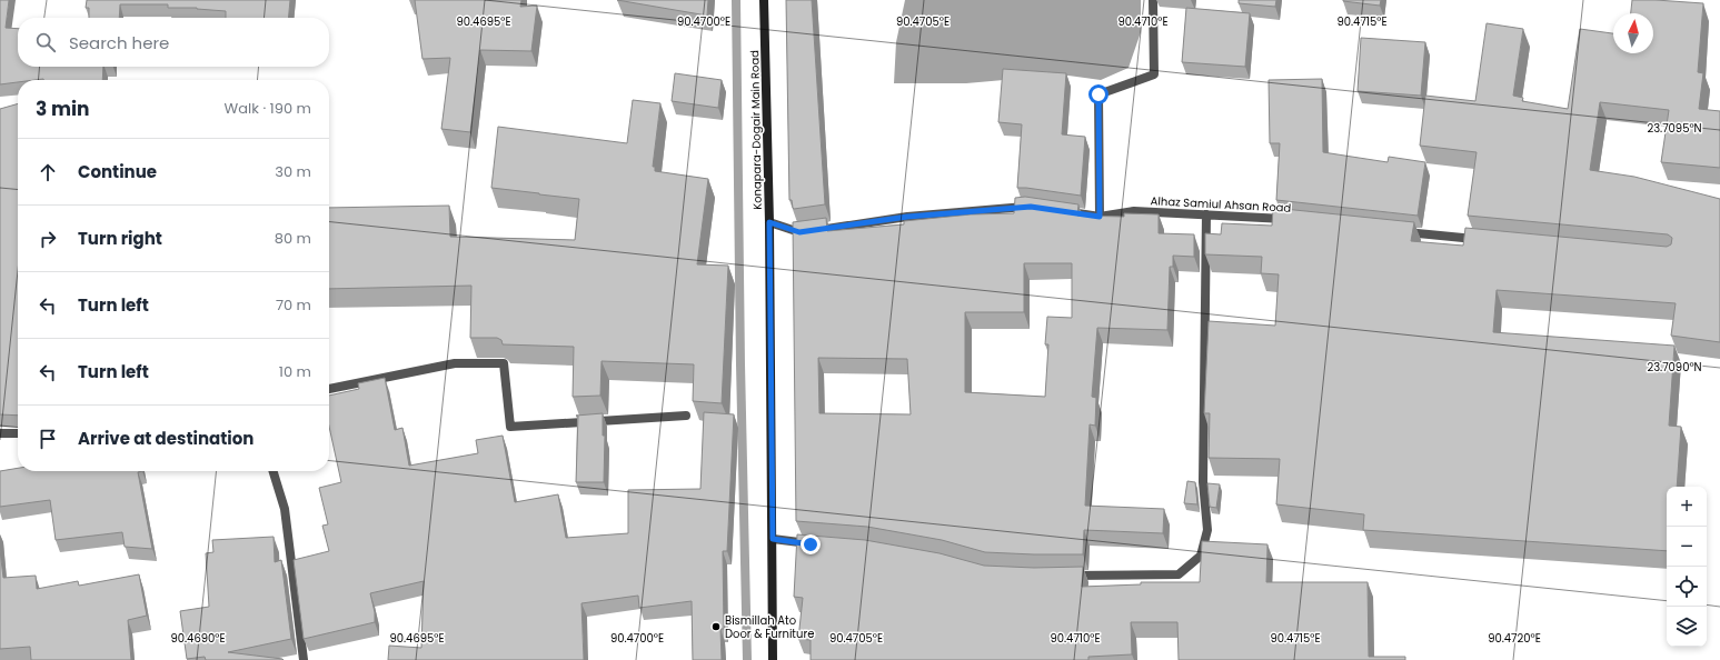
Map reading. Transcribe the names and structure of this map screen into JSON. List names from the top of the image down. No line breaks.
{"streets":{"main road":["Konapara-Dogair Main Road"],"street":["Alhaz Samiul Ahsan Road"]},"places":["Bismillah Ato Door & Furniture"],"north":"top","page":{"search":"Search here","heading":["3 min","Walk · 190 m"],"list":[["Continue","30 m"],["Turn right","80 m"],["Turn left","70 m"],["Turn left","10 m"],"Arrive at destination"],"map_buttons":["+","−"]},"coordinates":["90.4695°E","90.4700°E","90.4705°E","90.4710°E","90.4715°E","23.7095°N","23.7090°N","90.4690°E","90.4720°E"]}
